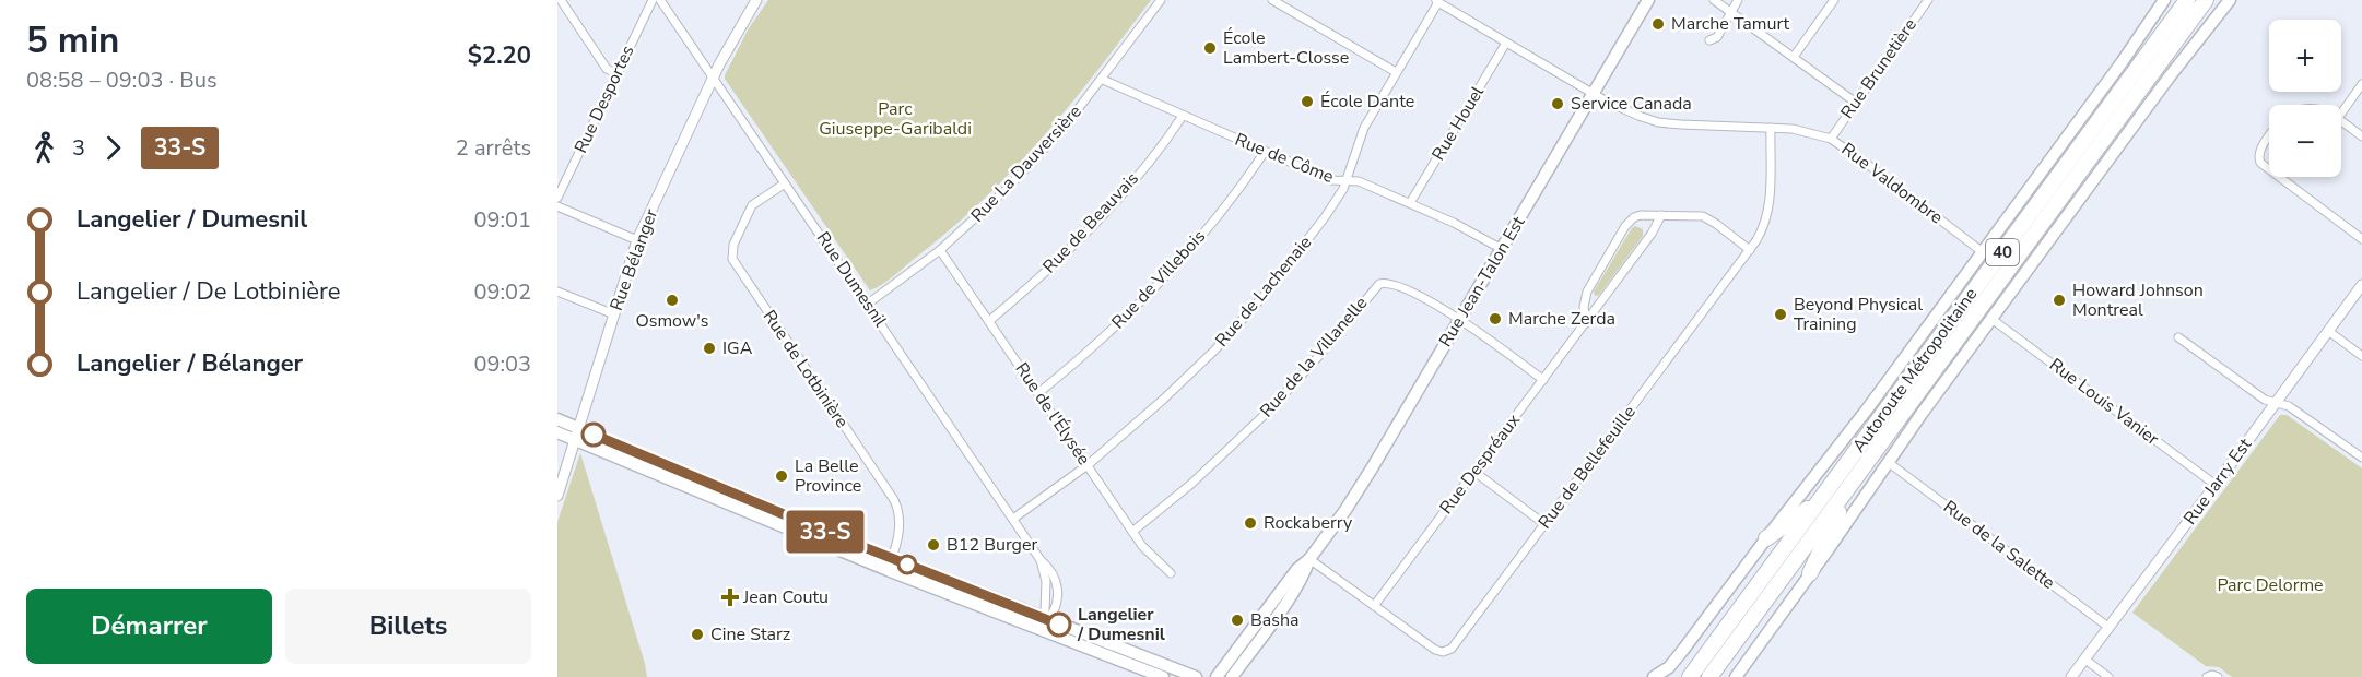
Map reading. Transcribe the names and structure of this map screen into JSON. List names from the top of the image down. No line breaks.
{"streets":{"highway":["40","Autoroute Métropolitaine"],"main road":["Rue Jean-Talon Est"],"street":["Rue Brunetière","Rue Desportes","Rue Houel","Rue de Côme","Rue La Dauversière","Rue Valdombre","Rue de Beauvais","Rue Bélanger","Rue Dumesnil","Rue de Villebois","Rue de Lachenaie","Rue de la Villanelle","Rue de Lotbinière","Rue Louis Vanier","Rue de l'Élysée","Rue Despréaux","Rue de Bellefeuille","Rue Jarry Est","Rue de la Salette"]},"crossings":[["Rue Brunetière","Rue Valdombre"],["Rue Houel","Rue de Côme"],["Rue Houel","Rue Valdombre"],["Rue de Côme","Rue La Dauversière"],["Rue de Côme","Rue de Beauvais"],["Rue de Côme","Rue de Villebois"],["Rue de Côme","Rue Jean-Talon Est"],["Rue de Côme","Rue de Lachenaie"],["Rue La Dauversière","Rue Dumesnil"],["Rue La Dauversière","Rue de l'Élysée"],["Rue Valdombre","Rue Jean-Talon Est"],["Rue Valdombre","Rue de Lachenaie"],["Rue Valdombre","Rue de Bellefeuille"],["Rue de Beauvais","Rue de l'Élysée"],["Rue Bélanger","Rue Dumesnil"],["Rue Dumesnil","Rue de Lachenaie"],["Rue Dumesnil","Rue de Lotbinière"],["Rue de Villebois","Rue de l'Élysée"],["Rue Jean-Talon Est","Rue de la Villanelle"],["Rue Jean-Talon Est","Rue de Bellefeuille"],["Rue de Lachenaie","Rue de l'Élysée"],["Rue de la Villanelle","Rue de l'Élysée"],["Rue de la Villanelle","Rue Despréaux"],["Rue Louis Vanier","Rue Jarry Est"],["Rue Despréaux","Rue de Bellefeuille"],["Rue Jarry Est","Rue de la Salette"]],"parks":["Parc Giuseppe-Garibaldi","Parc Delorme"],"places":{"other":["Marche Tamurt","École Lambert-Closse","École Dante","Service Canada","Osmow's","Howard Johnson Montreal","Beyond Physical Training","Marche Zerda","IGA","La Belle Province","Rockaberry","B12 Burger","Basha","Langelier / Dumesnil","Cine Starz"],"health":["Jean Coutu"]},"lines":["bus line 33-S"],"page":{"heading":["5 min","08:58 – 09:03 · Bus","$2.20"],"on_map":"33-S","map_buttons":["+","−"],"legs":["3","33-S","2 arrêts"],"list":[{"name":"Langelier / Dumesnil","value":"09:01"},{"name":"Langelier / De Lotbinière","value":"09:02"},{"name":"Langelier / Bélanger","value":"09:03"}],"buttons":["Démarrer","Billets"]}}
